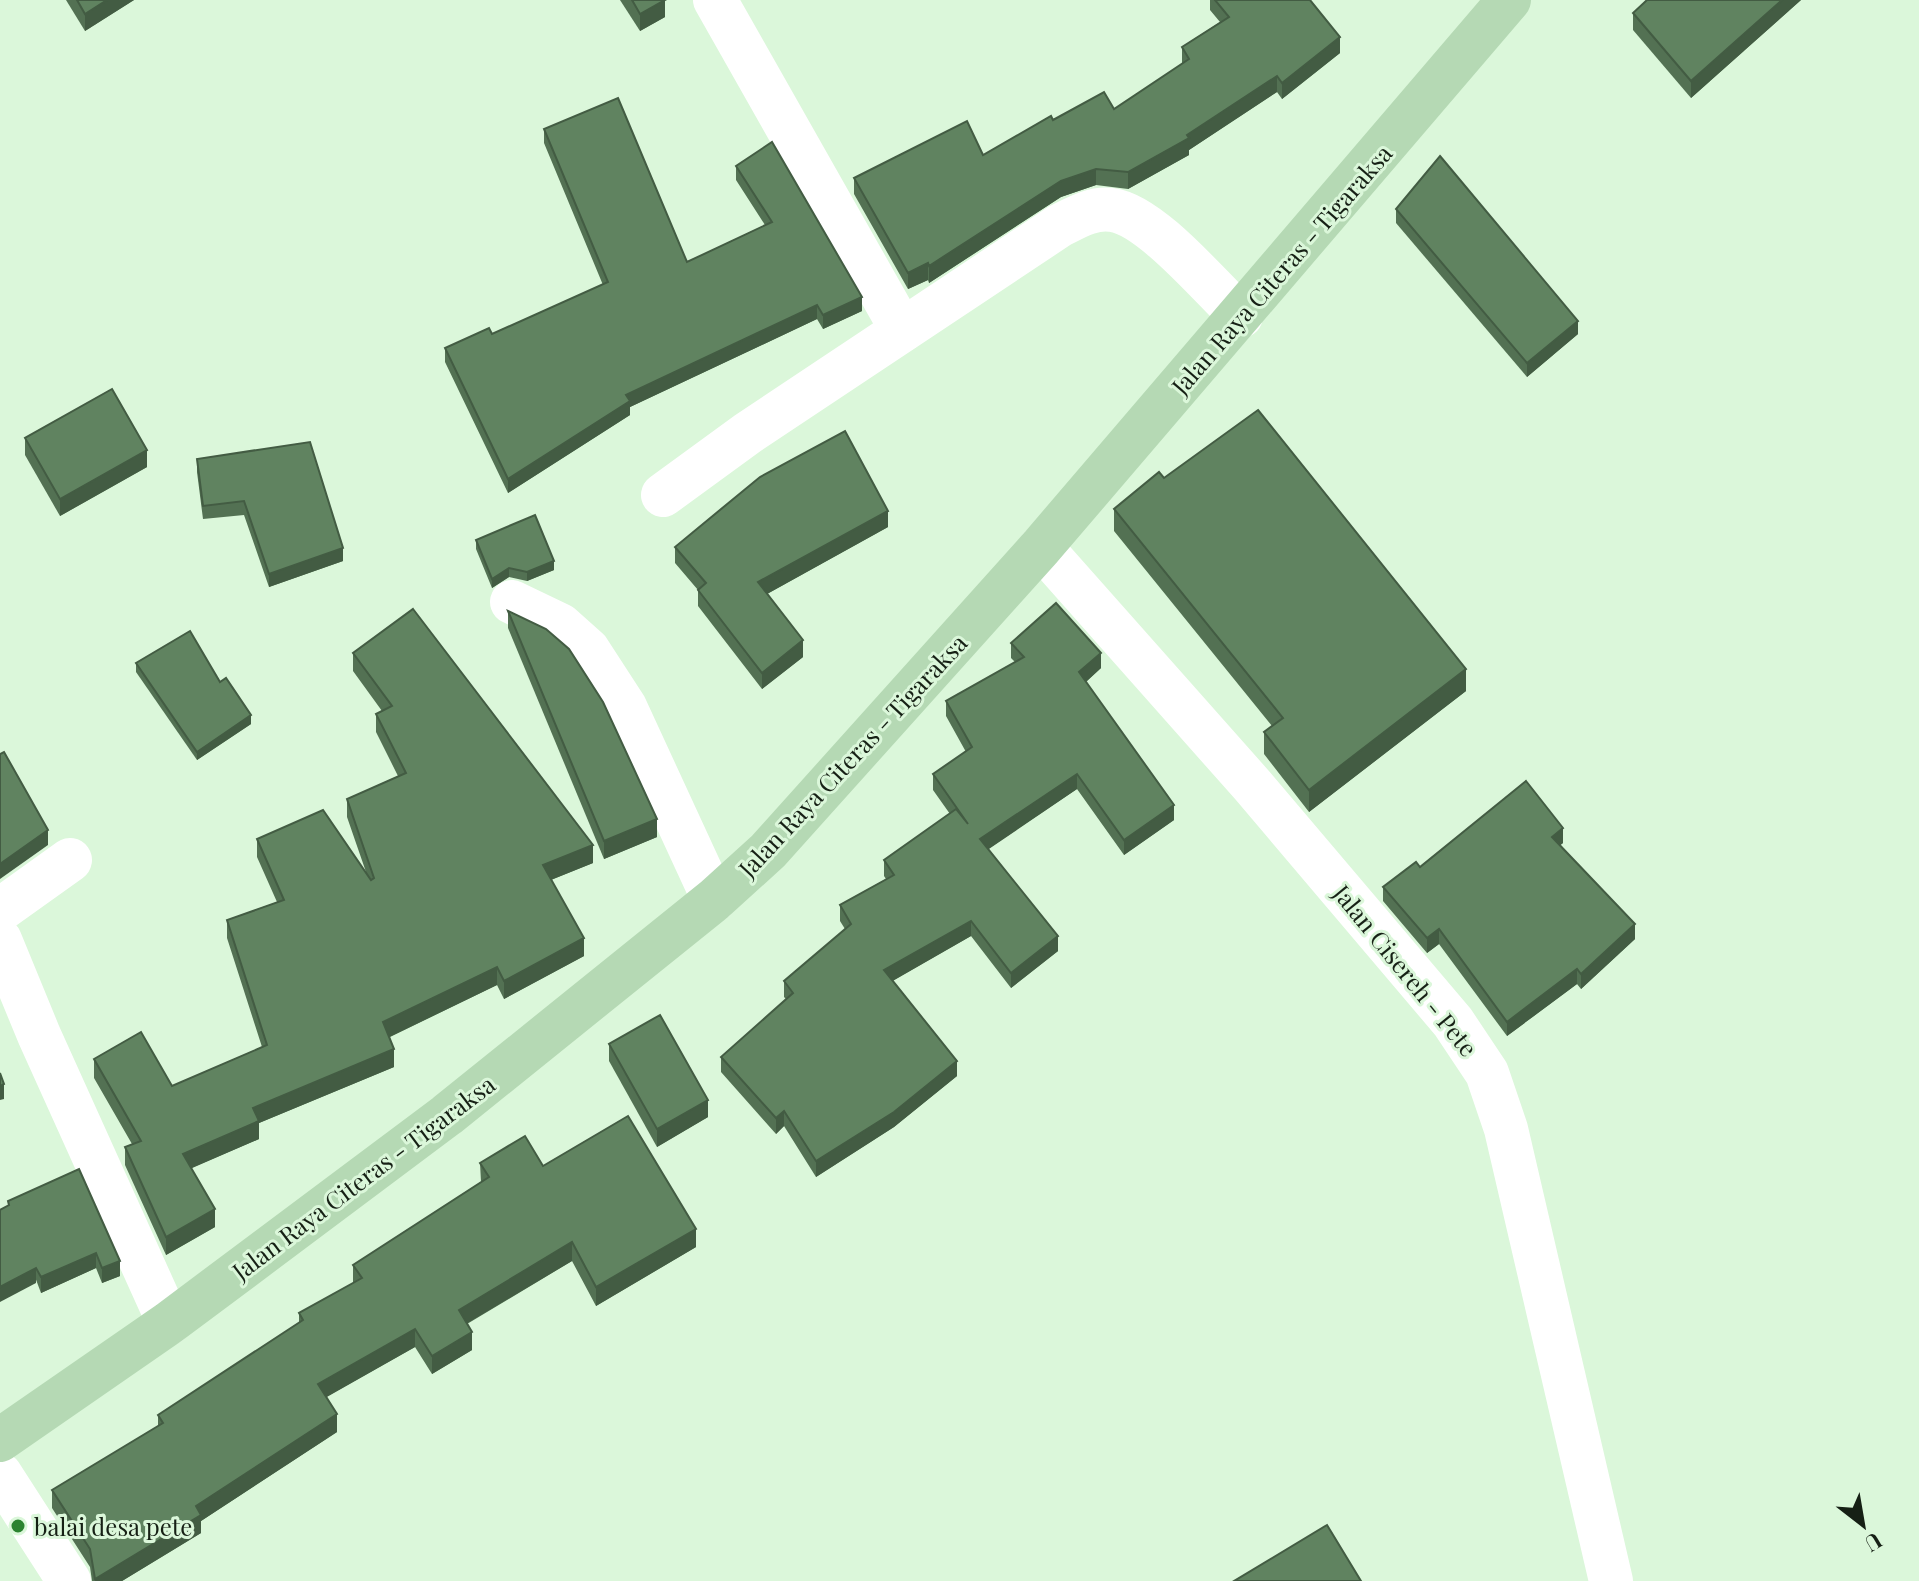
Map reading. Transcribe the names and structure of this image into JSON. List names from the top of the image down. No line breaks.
{"streets":{"main road":["Jalan Raya Citeras - Tigaraksa"],"street":["Jalan Cisereh - Pete"]},"crossings":[["Jalan Raya Citeras - Tigaraksa","Jalan Cisereh - Pete"]],"places":["balai desa pete"],"north":"bottom right"}
